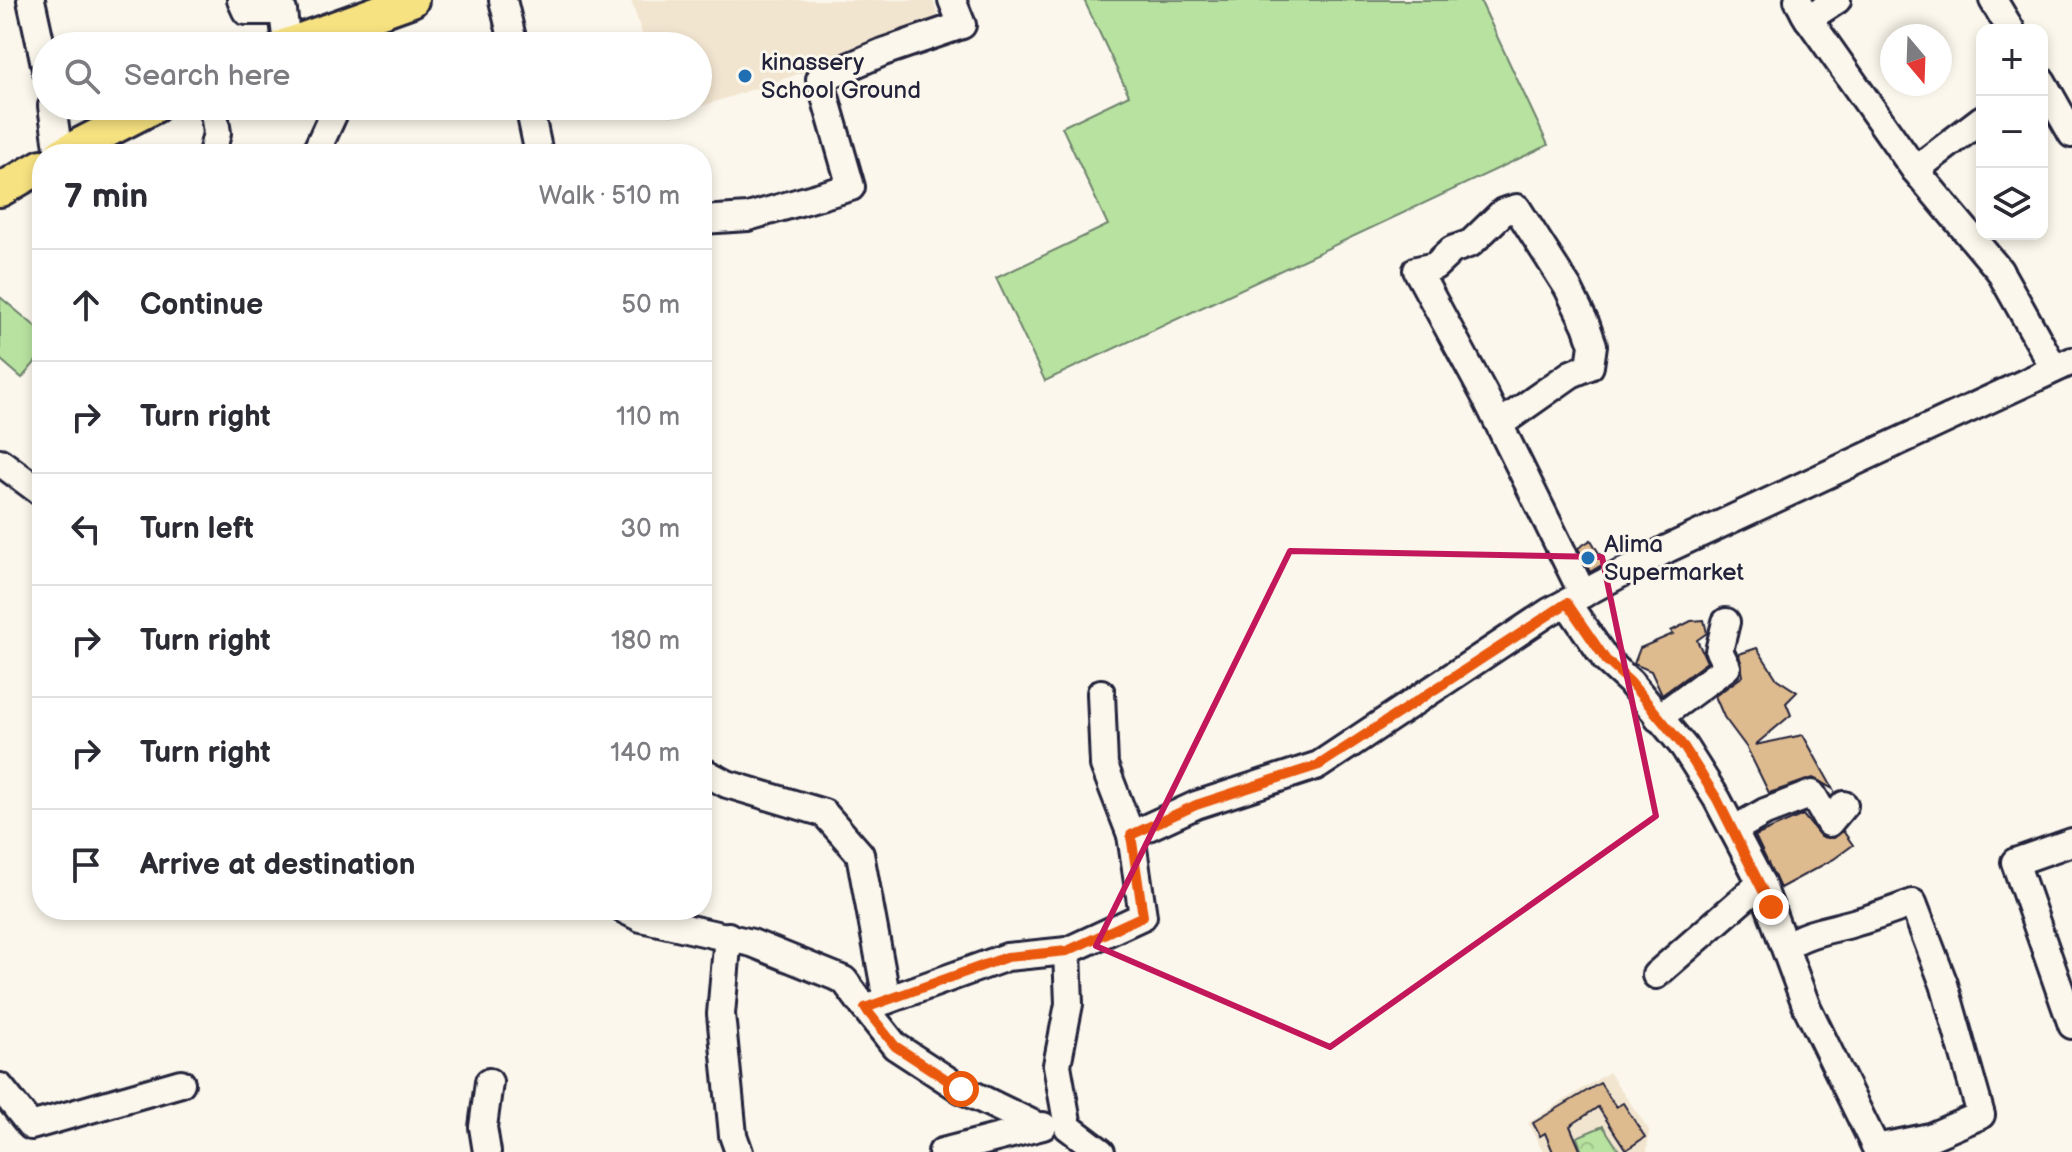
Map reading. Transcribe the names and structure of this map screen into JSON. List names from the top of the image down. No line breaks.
{"places":["kinassery School Ground","Alima Supermarket"],"north":"bottom","page":{"map_buttons":["+","−"],"search":"Search here","heading":["7 min","Walk · 510 m"],"list":[["Continue","50 m"],["Turn right","110 m"],["Turn left","30 m"],["Turn right","180 m"],["Turn right","140 m"],"Arrive at destination"]}}
